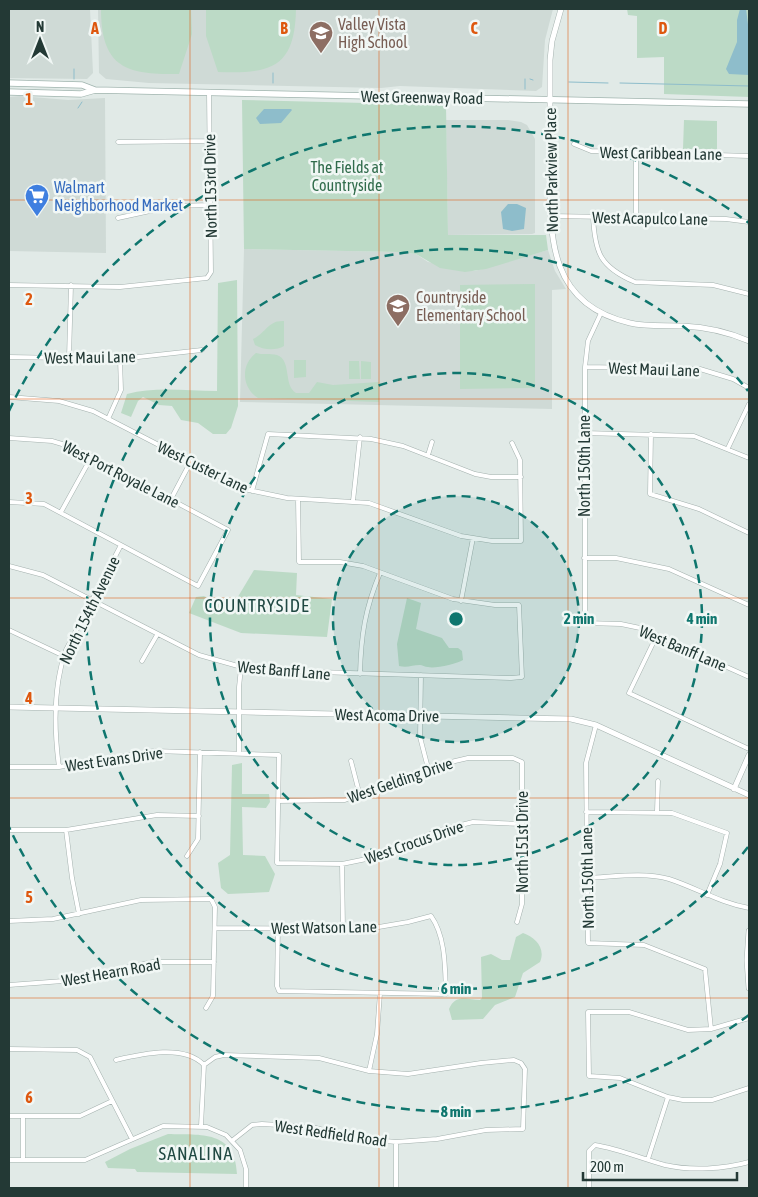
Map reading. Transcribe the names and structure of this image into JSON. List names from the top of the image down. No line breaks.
{"streets":{"main road":["West Greenway Road"],"street":["West Caribbean Lane","North Parkview Place","North 153rd Drive","West Acapulco Lane","West Maui Lane","North 150th Lane","West Custer Lane","West Port Royale Lane","North 154th Avenue","West Banff Lane","West Acoma Drive","West Evans Drive","West Gelding Drive","West Crocus Drive","North 151st Drive","West Watson Lane","West Hearn Road","West Redfield Road"]},"crossings":[["West Greenway Road","North Parkview Place"],["West Greenway Road","North 153rd Drive"],["North Parkview Place","West Acapulco Lane"],["North Parkview Place","North 150th Lane"],["West Maui Lane","North 150th Lane"],["North 150th Lane","West Banff Lane"],["North 150th Lane","West Acoma Drive"],["West Port Royale Lane","North 154th Avenue"],["North 154th Avenue","West Banff Lane"],["North 154th Avenue","West Acoma Drive"],["North 154th Avenue","West Evans Drive"],["West Evans Drive","West Gelding Drive"],["West Evans Drive","West Crocus Drive"],["West Gelding Drive","West Crocus Drive"],["West Gelding Drive","North 151st Drive"],["West Crocus Drive","North 151st Drive"]],"districts":["COUNTRYSIDE","SANALINA"],"parks":["The Fields at Countryside"],"places":{"school or university":["Valley Vista High School","Countryside Elementary School"],"supermarket":["Walmart Neighborhood Market"]},"scale_bar":"200 m","north":"top","grid":{"columns":["A","B","C","D"],"rows":["1","2","3","4","5","6"]},"rings":["2 min","4 min","6 min","8 min"]}
